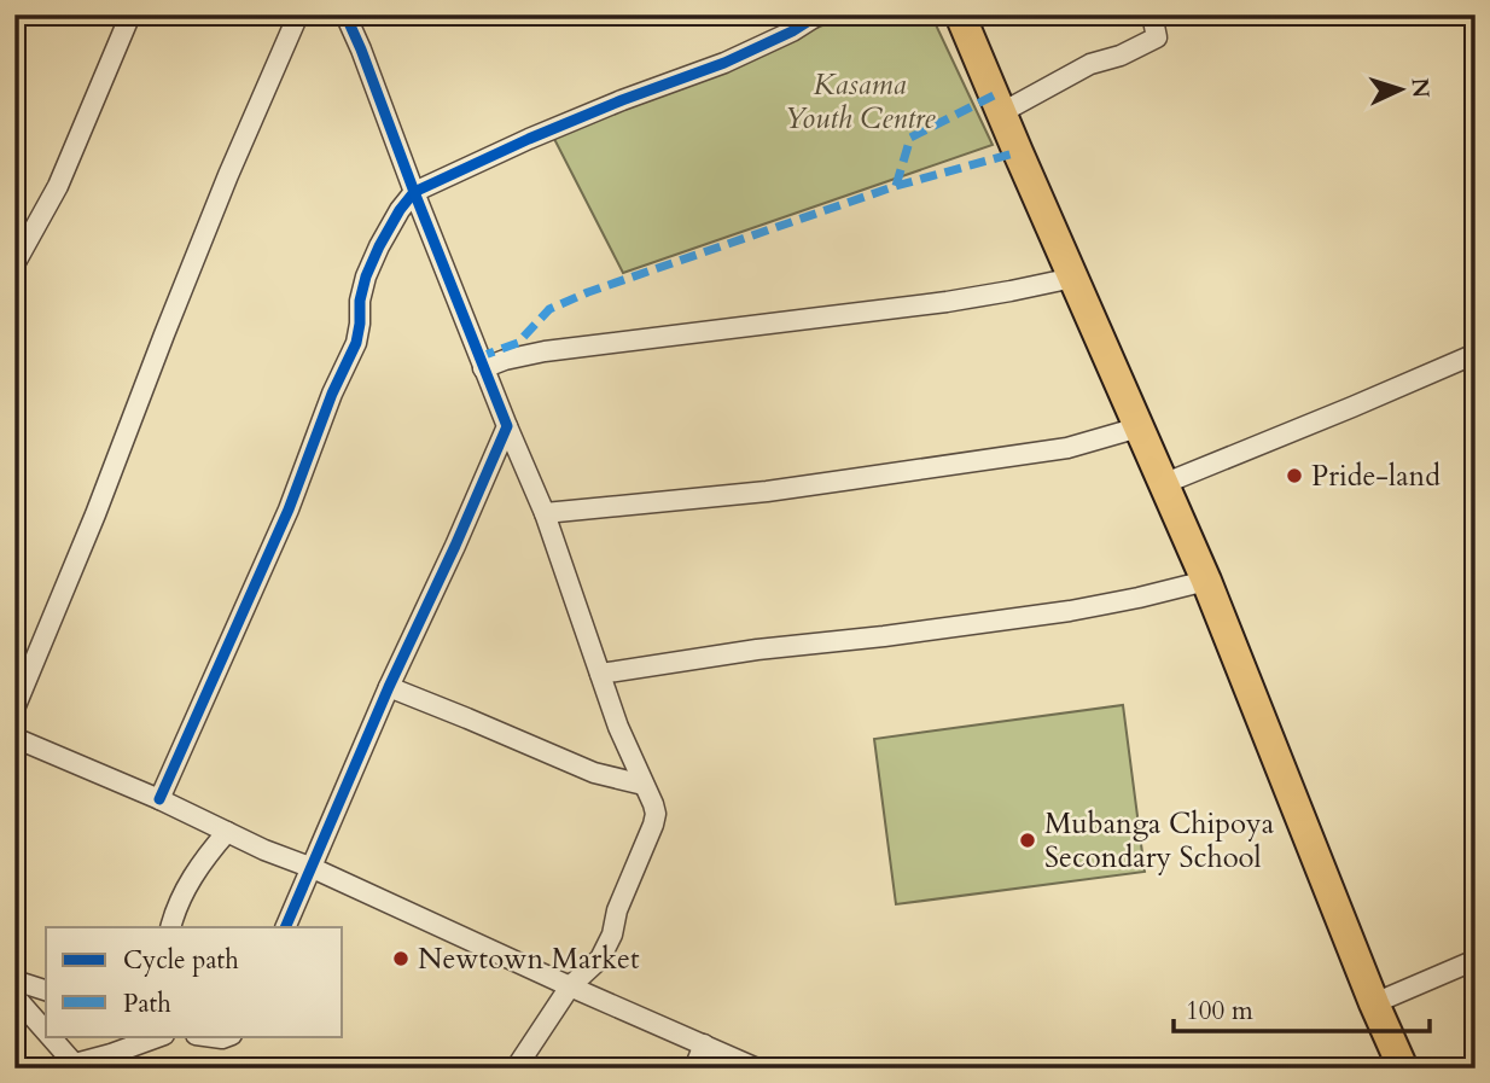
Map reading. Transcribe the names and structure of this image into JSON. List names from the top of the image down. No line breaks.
{"parks":["Kasama Youth Centre"],"places":["Pride-land","Mubanga Chipoya Secondary School","Newtown Market"],"legend":["Cycle path","Path"],"scale_bar":"100 m","north":"right"}
